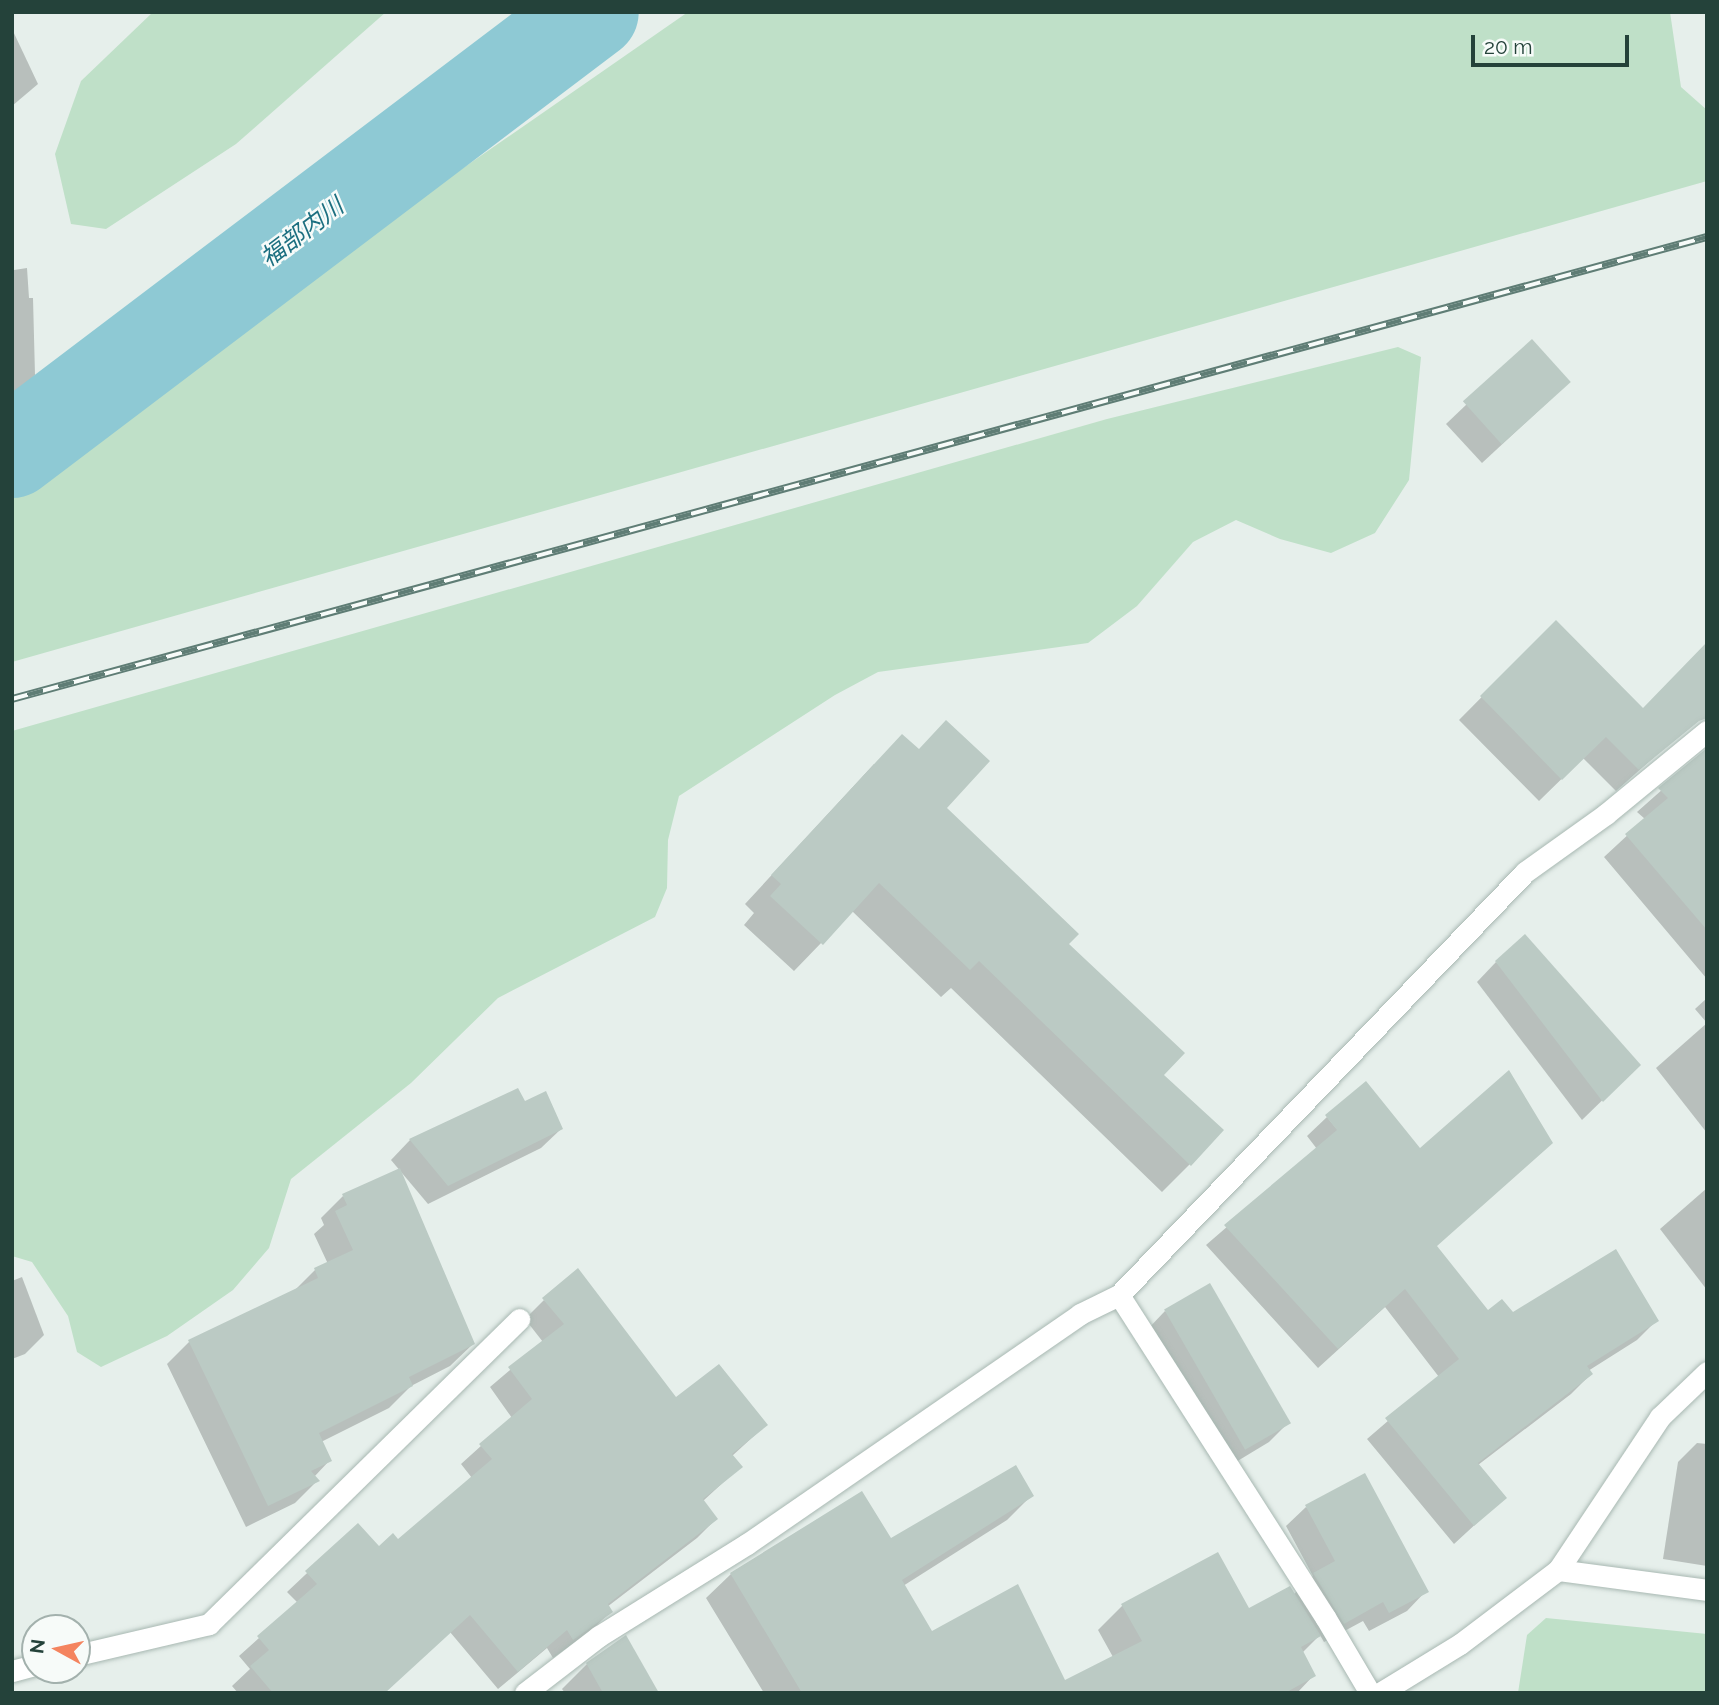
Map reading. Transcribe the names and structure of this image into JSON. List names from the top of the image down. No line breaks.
{"water":["福部内川"],"scale_bar":"20 m","north":"left"}
